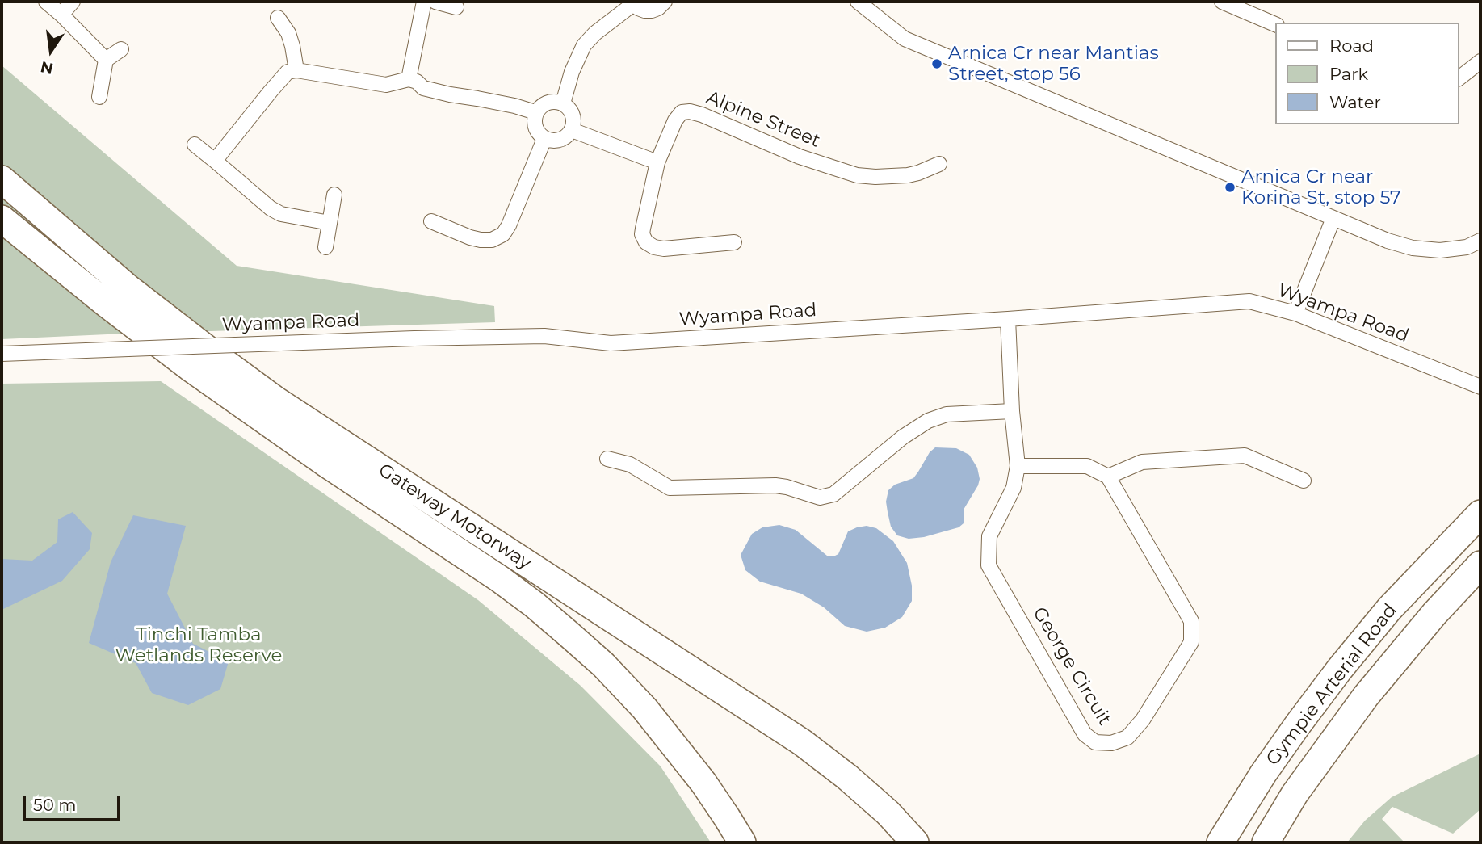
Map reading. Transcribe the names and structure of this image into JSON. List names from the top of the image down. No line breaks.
{"streets":{"highway":["Gateway Motorway","Gympie Arterial Road"],"street":["Alpine Street","Wyampa Road","George Circuit"]},"crossings":[["Wyampa Road","George Circuit"]],"parks":["Tinchi Tamba Wetlands Reserve"],"places":["Arnica Cr near Mantias Street, stop 56","Arnica Cr near Korina St, stop 57"],"legend":["Road","Park","Water"],"scale_bar":"50 m","north":"bottom"}
